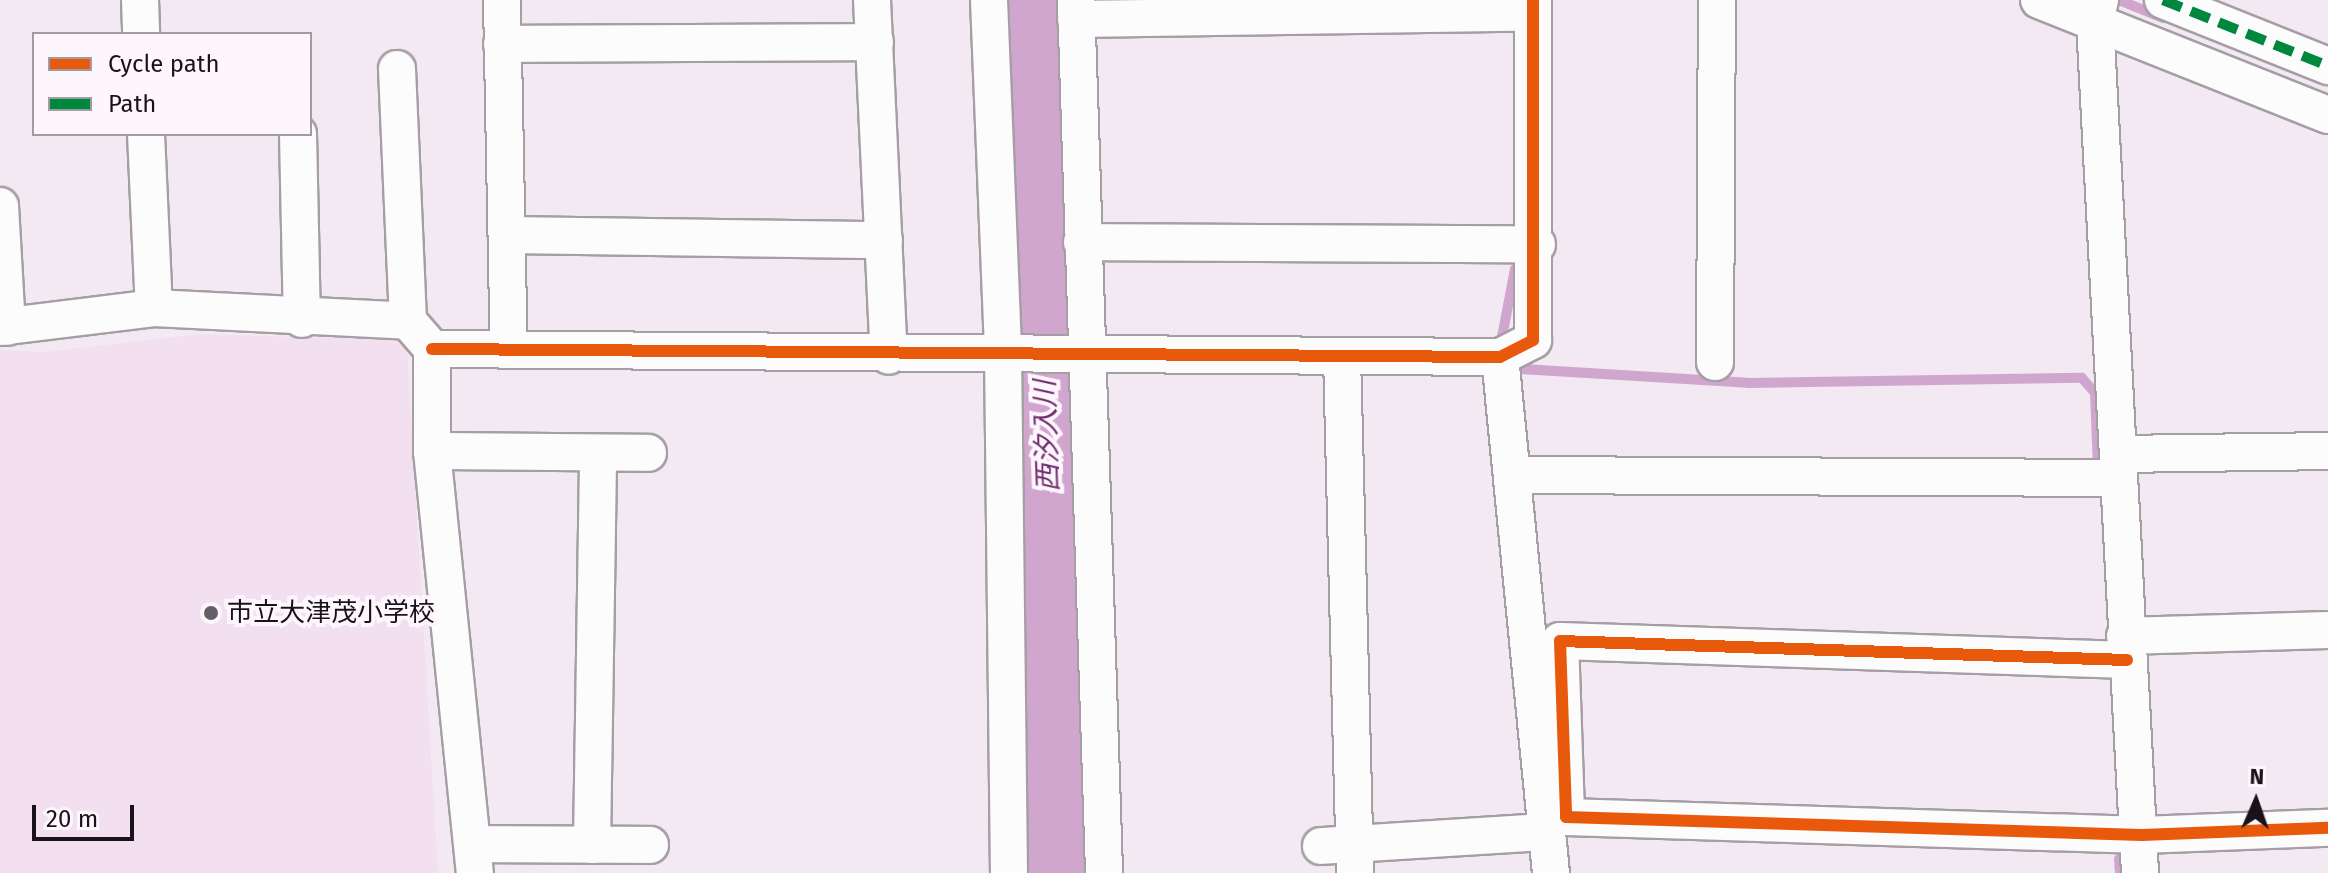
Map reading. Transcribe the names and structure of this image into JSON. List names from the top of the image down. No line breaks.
{"water":["西汐入川"],"places":["市立大津茂小学校"],"legend":["Cycle path","Path"],"scale_bar":"20 m","north":"top"}
